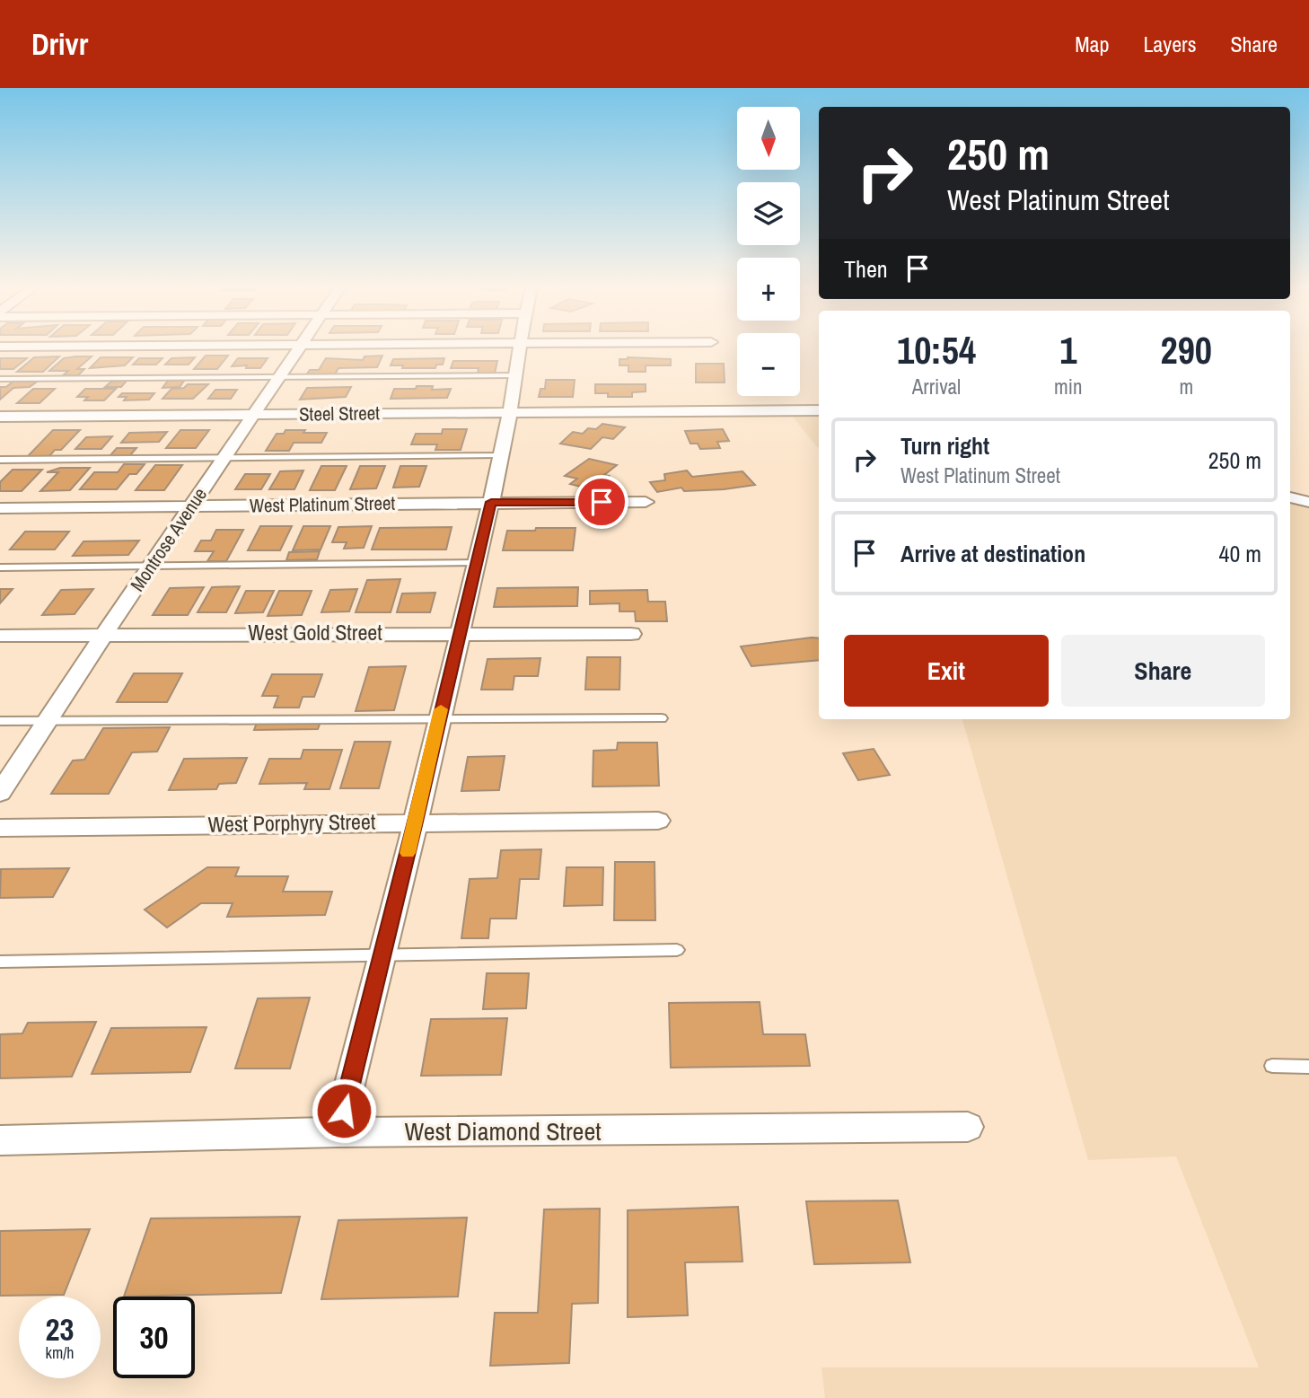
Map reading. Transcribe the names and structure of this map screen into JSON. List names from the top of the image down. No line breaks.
{"streets":{"street":["Steel Street","West Platinum Street","Montrose Avenue","West Gold Street","West Porphyry Street","West Diamond Street"]},"crossings":[["Steel Street","Montrose Avenue"],["West Platinum Street","Montrose Avenue"],["Montrose Avenue","West Gold Street"]],"north":"bottom","page":{"header":"Drivr","nav":["Map","Layers","Share"],"map_buttons":["+","−"],"turn":["250 m","West Platinum Street"],"then":"Then","eta":["10:54","Arrival","1","min","290","m"],"list":[{"name":"Turn right","note":"West Platinum Street","value":"250 m"},{"name":"Arrive at destination","value":"40 m"}],"buttons":["Exit","Share"],"speed":"23 km/h","limit":"30"}}
